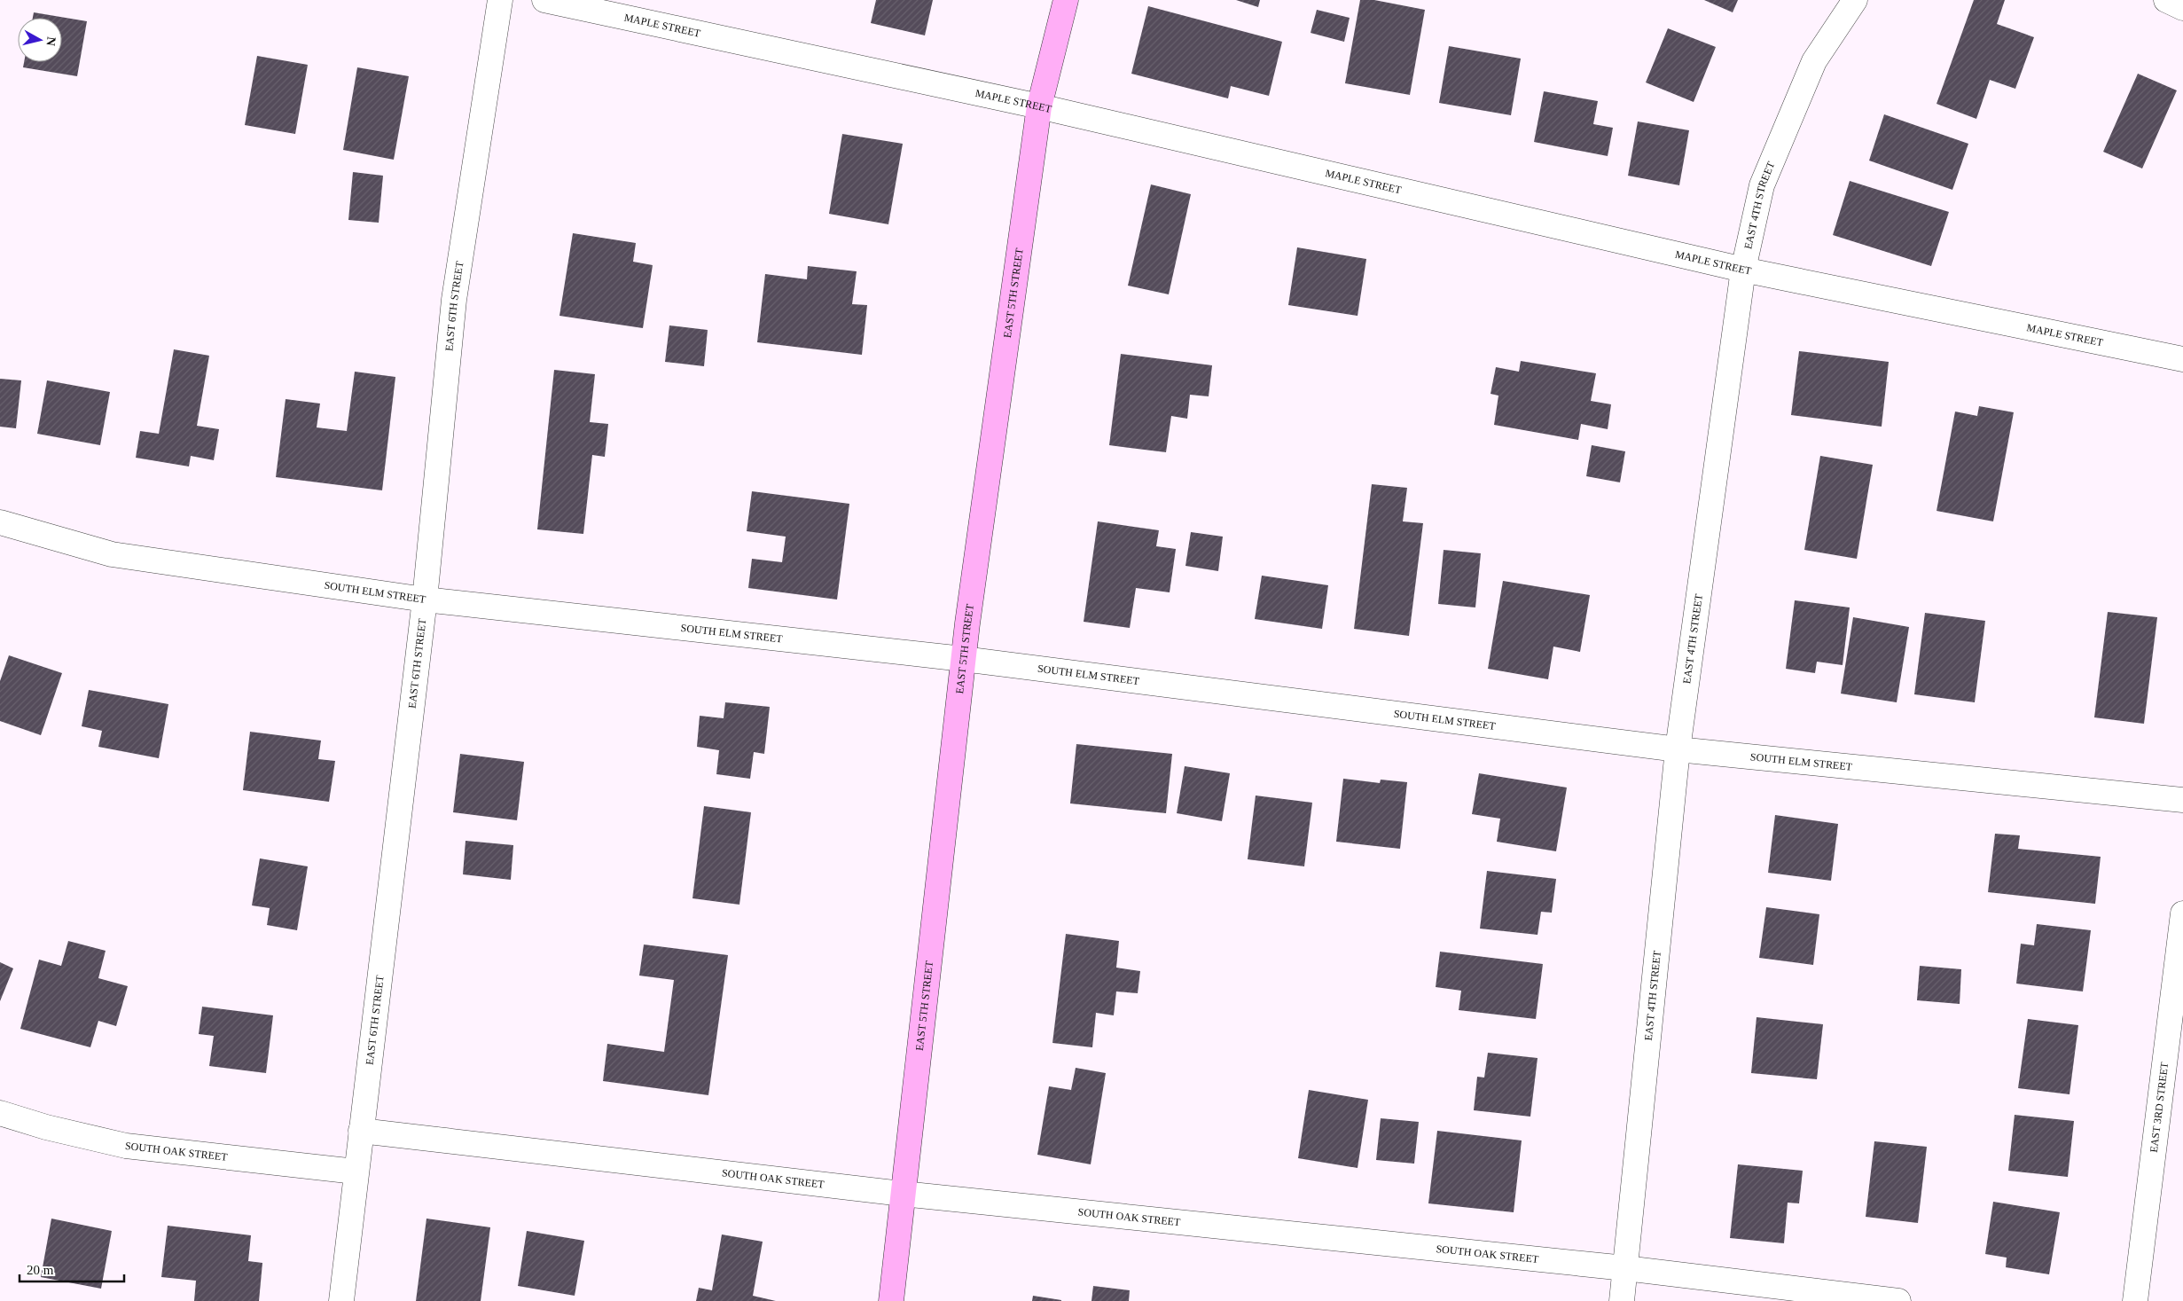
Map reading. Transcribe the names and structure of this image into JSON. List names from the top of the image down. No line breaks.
{"streets":{"main road":["EAST 5TH STREET"],"street":["MAPLE STREET","EAST 4TH STREET","EAST 6TH STREET","SOUTH ELM STREET","EAST 3RD STREET","SOUTH OAK STREET"]},"crossings":[["MAPLE STREET","EAST 4TH STREET"],["MAPLE STREET","EAST 5TH STREET"],["EAST 4TH STREET","SOUTH ELM STREET"],["EAST 4TH STREET","SOUTH OAK STREET"],["EAST 5TH STREET","SOUTH ELM STREET"],["EAST 5TH STREET","SOUTH OAK STREET"],["EAST 6TH STREET","SOUTH ELM STREET"],["EAST 6TH STREET","SOUTH OAK STREET"]],"scale_bar":"20 m","north":"right"}
